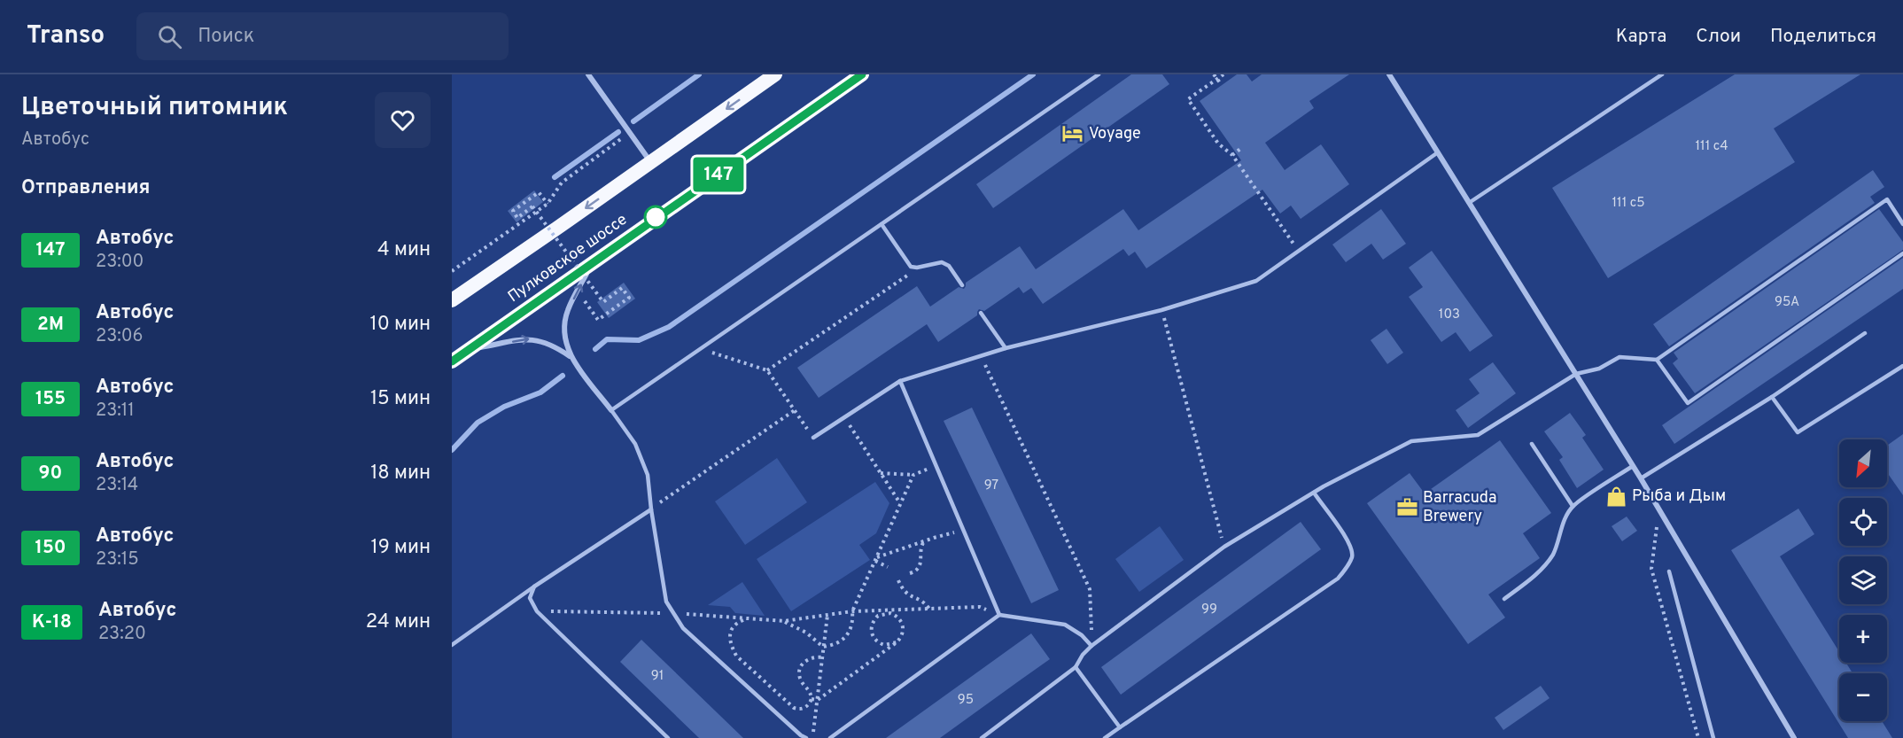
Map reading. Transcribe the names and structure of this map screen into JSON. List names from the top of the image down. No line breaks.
{"streets":{"highway":["Пулковское шоссе"]},"places":{"hotel":["Voyage"],"shop":["Рыба и Дым"],"office":["Barracuda Brewery"]},"lines":["bus line 147"],"house_numbers":["111 с4","111 с5","95А","103","97","99","91","95"],"north":"bottom left","page":{"header":"Transo","search":"Поиск","nav":["Карта","Слои","Поделиться"],"heading":[["Цветочный питомник","Автобус"],"Отправления"],"on_map":"147","list":[{"mark":"147","name":"Автобус","note":"23:00","value":"4 мин"},{"mark":"2М","name":"Автобус","note":"23:06","value":"10 мин"},{"mark":"155","name":"Автобус","note":"23:11","value":"15 мин"},{"mark":"90","name":"Автобус","note":"23:14","value":"18 мин"},{"mark":"150","name":"Автобус","note":"23:15","value":"19 мин"},{"mark":"К-18","name":"Автобус","note":"23:20","value":"24 мин"}],"map_buttons":["+","−"]}}
